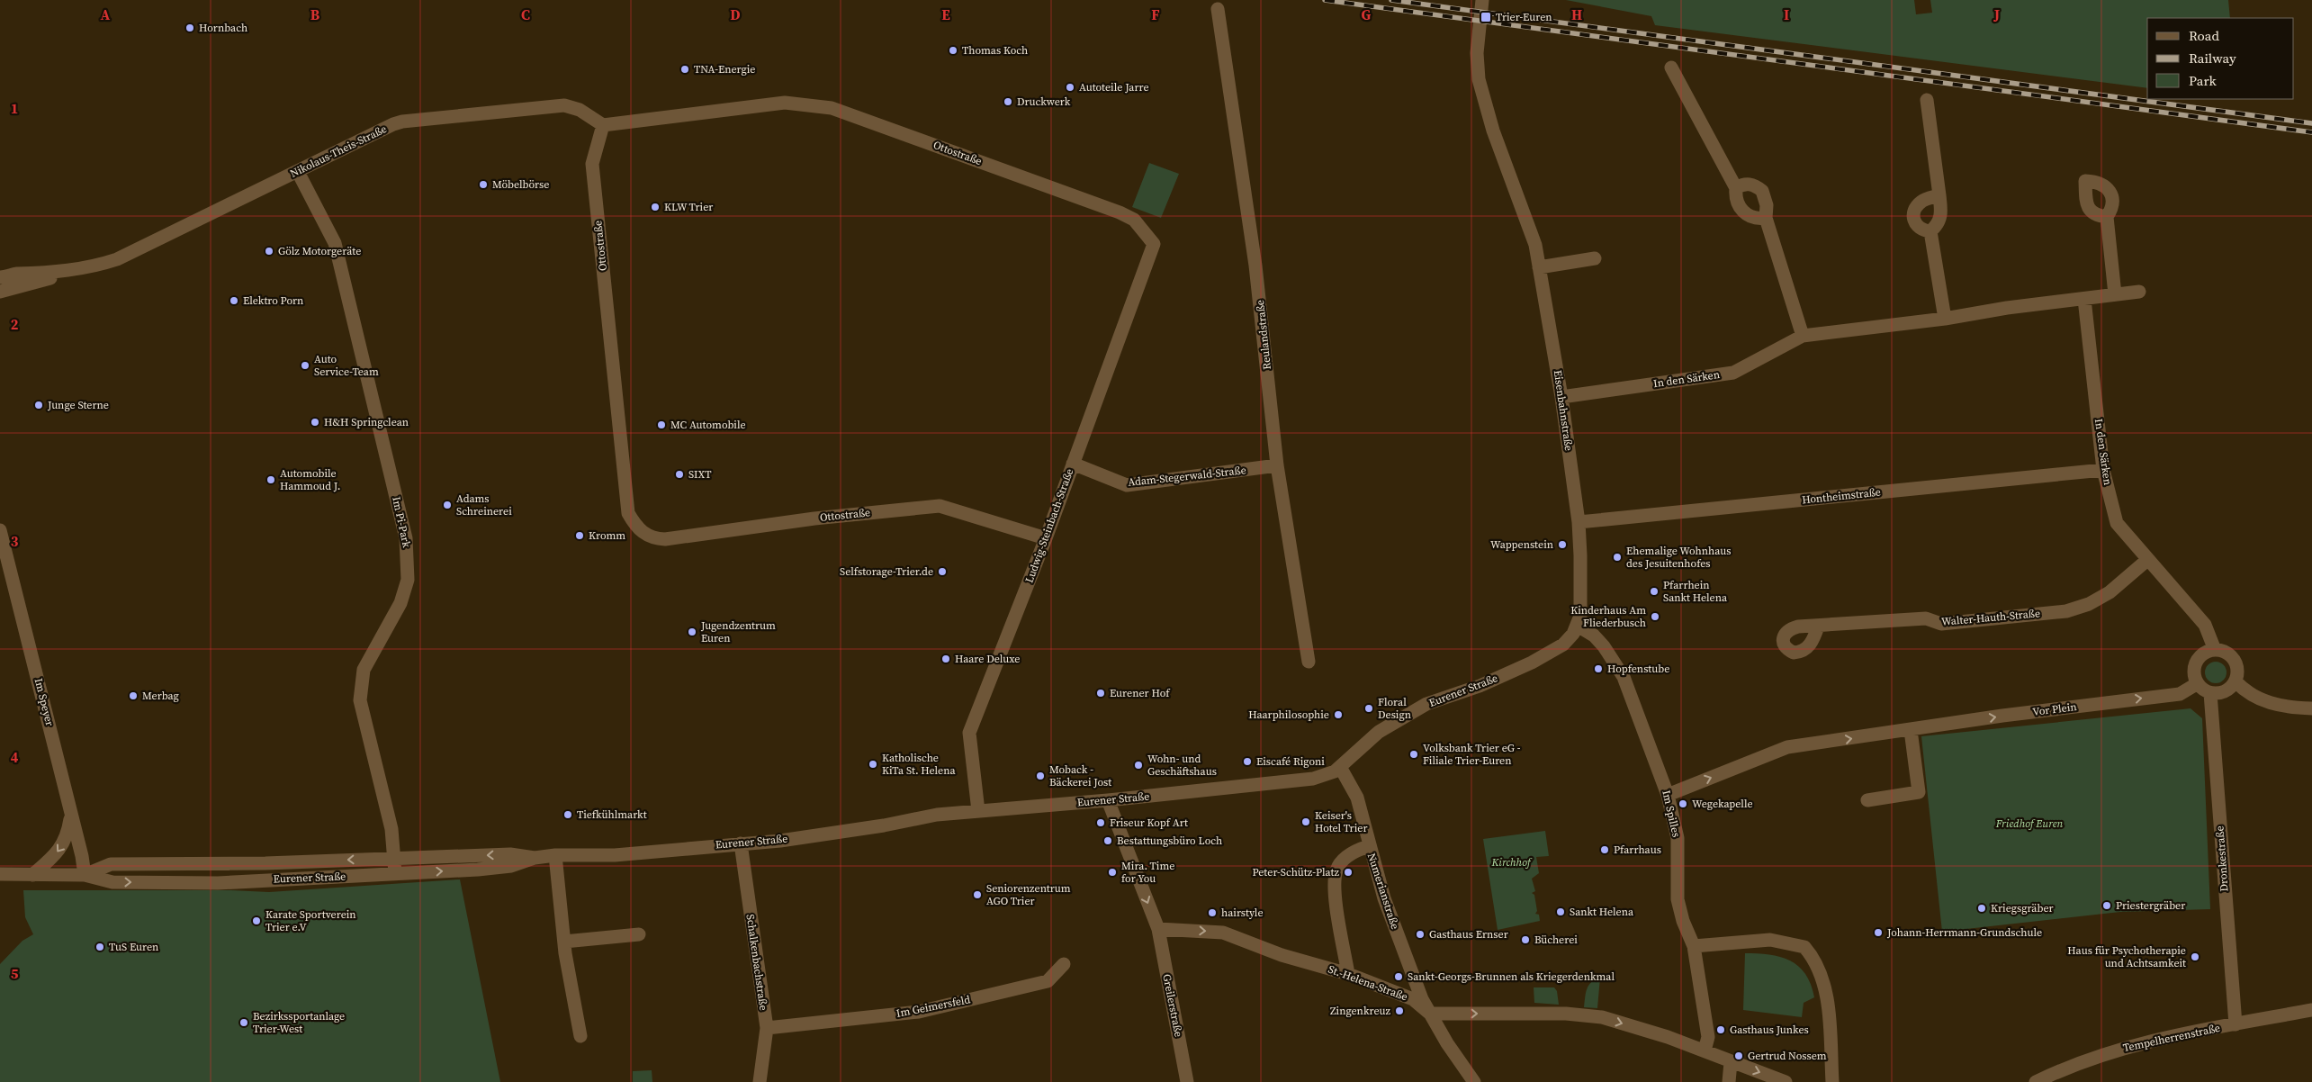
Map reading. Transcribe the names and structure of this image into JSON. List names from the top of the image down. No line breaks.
{"streets":{"street":["Nikolaus-Theis-Straße","Ottostraße","Reulandstraße","In den Särken","Eisenbahnstraße","Adam-Stegerwald-Straße","Hontheimstraße","Im Pi-Park","Ludwig-Steinbach-Straße","Walter-Hauth-Straße","Eurener Straße","Im Speyer","Vor Plein","Im Spilles","Dronkestraße","Numerianstraße","Schalkenbachstraße","St.-Helena-Straße","Greilerstraße","Im Geimersfeld","Tempelherrenstraße"]},"crossings":[["Nikolaus-Theis-Straße","Ottostraße"],["Nikolaus-Theis-Straße","Im Pi-Park"],["Ottostraße","Ludwig-Steinbach-Straße"],["Reulandstraße","Adam-Stegerwald-Straße"],["In den Särken","Eisenbahnstraße"],["In den Särken","Hontheimstraße"],["In den Särken","Walter-Hauth-Straße"],["In den Särken","Vor Plein"],["In den Särken","Dronkestraße"],["Eisenbahnstraße","Hontheimstraße"],["Eisenbahnstraße","Eurener Straße"],["Adam-Stegerwald-Straße","Ludwig-Steinbach-Straße"],["Im Pi-Park","Eurener Straße"],["Ludwig-Steinbach-Straße","Eurener Straße"],["Eurener Straße","Im Speyer"],["Eurener Straße","Im Spilles"],["Eurener Straße","Numerianstraße"],["Eurener Straße","Schalkenbachstraße"],["Vor Plein","Im Spilles"],["Vor Plein","Dronkestraße"],["Dronkestraße","Tempelherrenstraße"],["Numerianstraße","St.-Helena-Straße"],["Schalkenbachstraße","Im Geimersfeld"],["St.-Helena-Straße","Greilerstraße"]],"one_way":["Vor Plein","St.-Helena-Straße"],"parks":["Friedhof Euren","Kirchhof"],"places":{"transit":["Trier-Euren"],"other":["Hornbach","Thomas Koch","TNA-Energie","Autoteile Jarre","Druckwerk","Möbelbörse","KLW Trier","Gölz Motorgeräte","Elektro Porn","Auto Service-Team","Junge Sterne","H&H Springclean","MC Automobile","SIXT","Automobile Hammoud J.","Adams Schreinerei","Kromm","Wappenstein","Ehemalige Wohnhaus des Jesuitenhofes","Selfstorage-Trier.de","Pfarrhein Sankt Helena","Kinderhaus Am Fliederbusch","Jugendzentrum Euren","Haare Deluxe","Hopfenstube","Eurener Hof","Merbag","Floral Design","Haarphilosophie","Volksbank Trier eG - Filiale Trier-Euren","Eiscafé Rigoni","Katholische KiTa St. Helena","Wohn- und Geschäftshaus","Moback - Bäckerei Jost","Wegekapelle","Tiefkühlmarkt","Keiser's Hotel Trier","Friseur Kopf Art","Bestattungsbüro Loch","Pfarrhaus","Mira. Time for You","Peter-Schütz-Platz","Seniorenzentrum AGO Trier","Priestergräber","Kriegsgräber","Sankt Helena","hairstyle","Karate Sportverein Trier e.V","Johann-Herrmann-Grundschule","Gasthaus Ernser","Bücherei","TuS Euren","Haus für Psychotherapie und Achtsamkeit","Sankt-Georgs-Brunnen als Kriegerdenkmal","Zingenkreuz","Bezirkssportanlage Trier-West","Gasthaus Junkes","Gertrud Nossem"]},"legend":["Road","Railway","Park"],"grid":{"columns":["A","B","C","D","E","F","G","H","I","J"],"rows":["1","2","3","4","5"]}}
